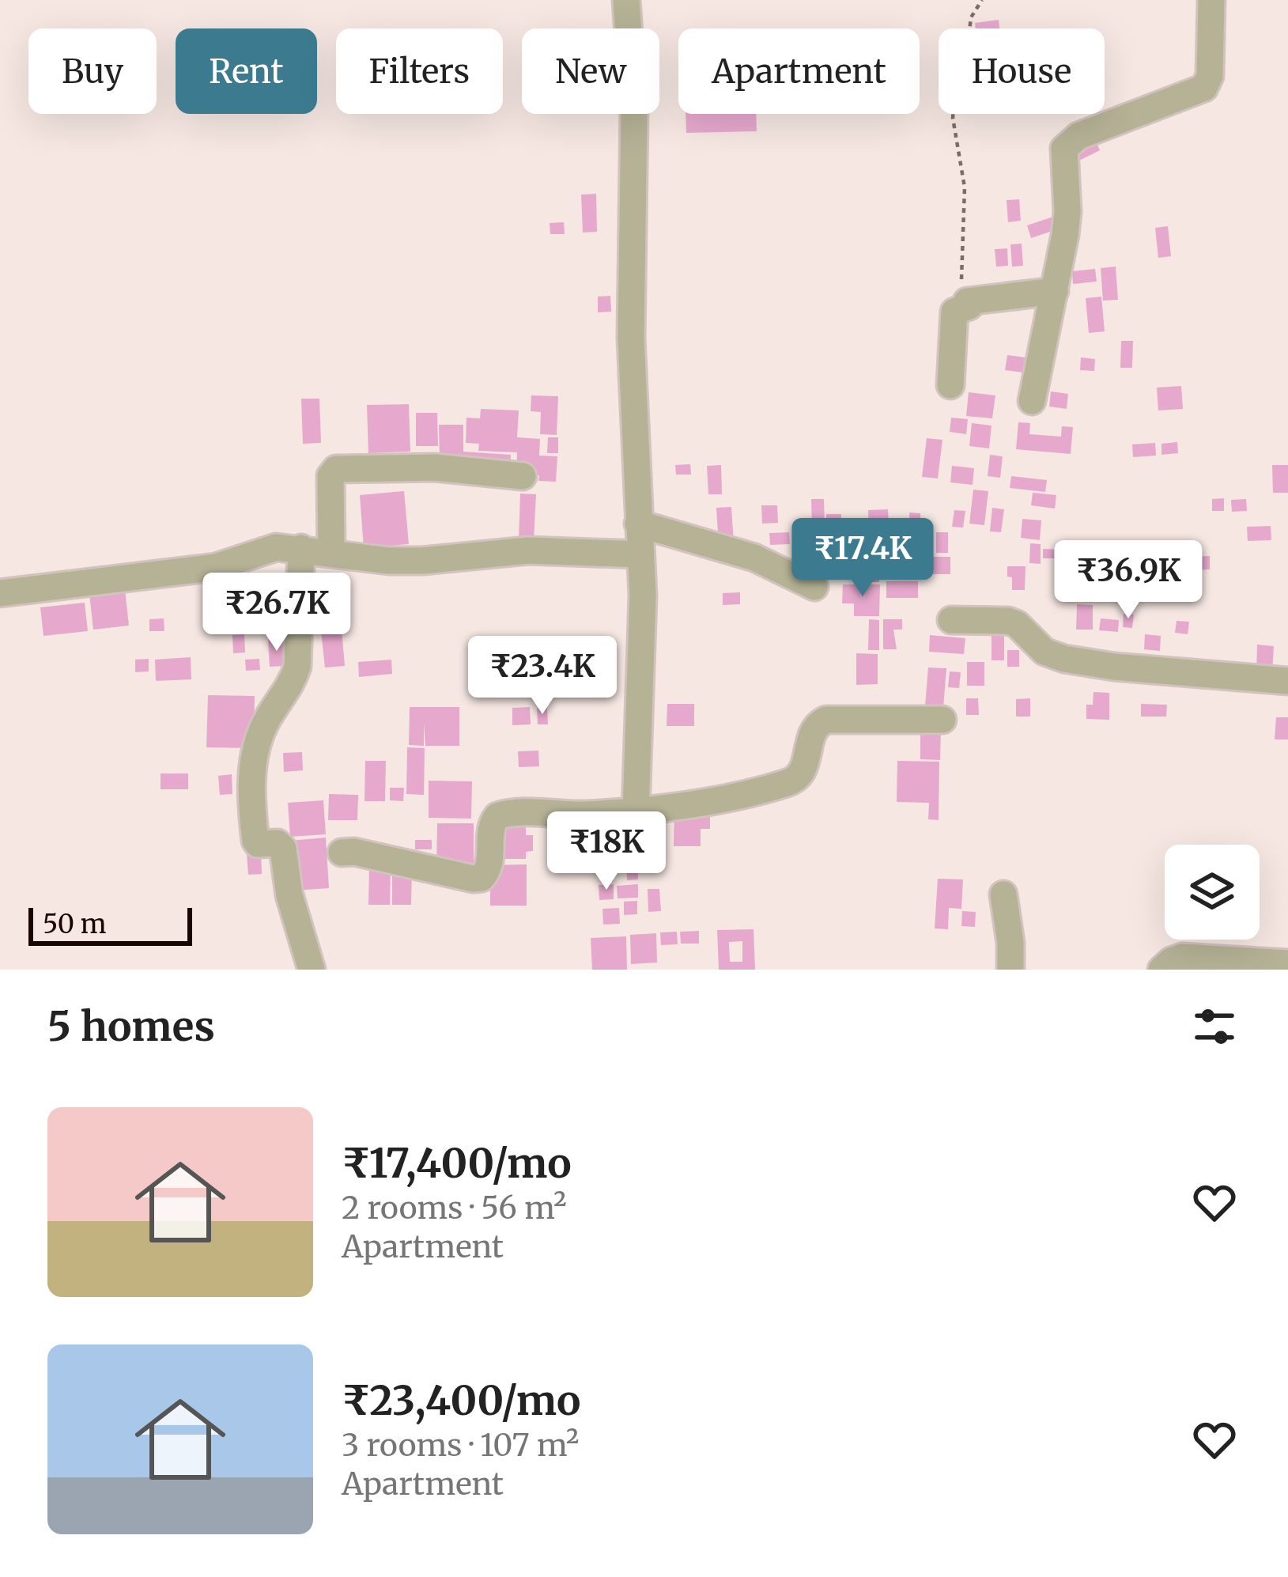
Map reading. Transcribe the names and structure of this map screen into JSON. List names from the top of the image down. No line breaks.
{"scale_bar":"50 m","page":{"chip":["Buy","Rent","Filters","New","Apartment","House"],"price":["₹17.4K","₹36.9K","₹26.7K","₹23.4K","₹18K"],"scale":"50 m","heading":"5 homes","list":[{"name":"₹17,400/mo","note":"2 rooms · 56 m² · Apartment"},{"name":"₹23,400/mo","note":"3 rooms · 107 m² · Apartment"}]}}
